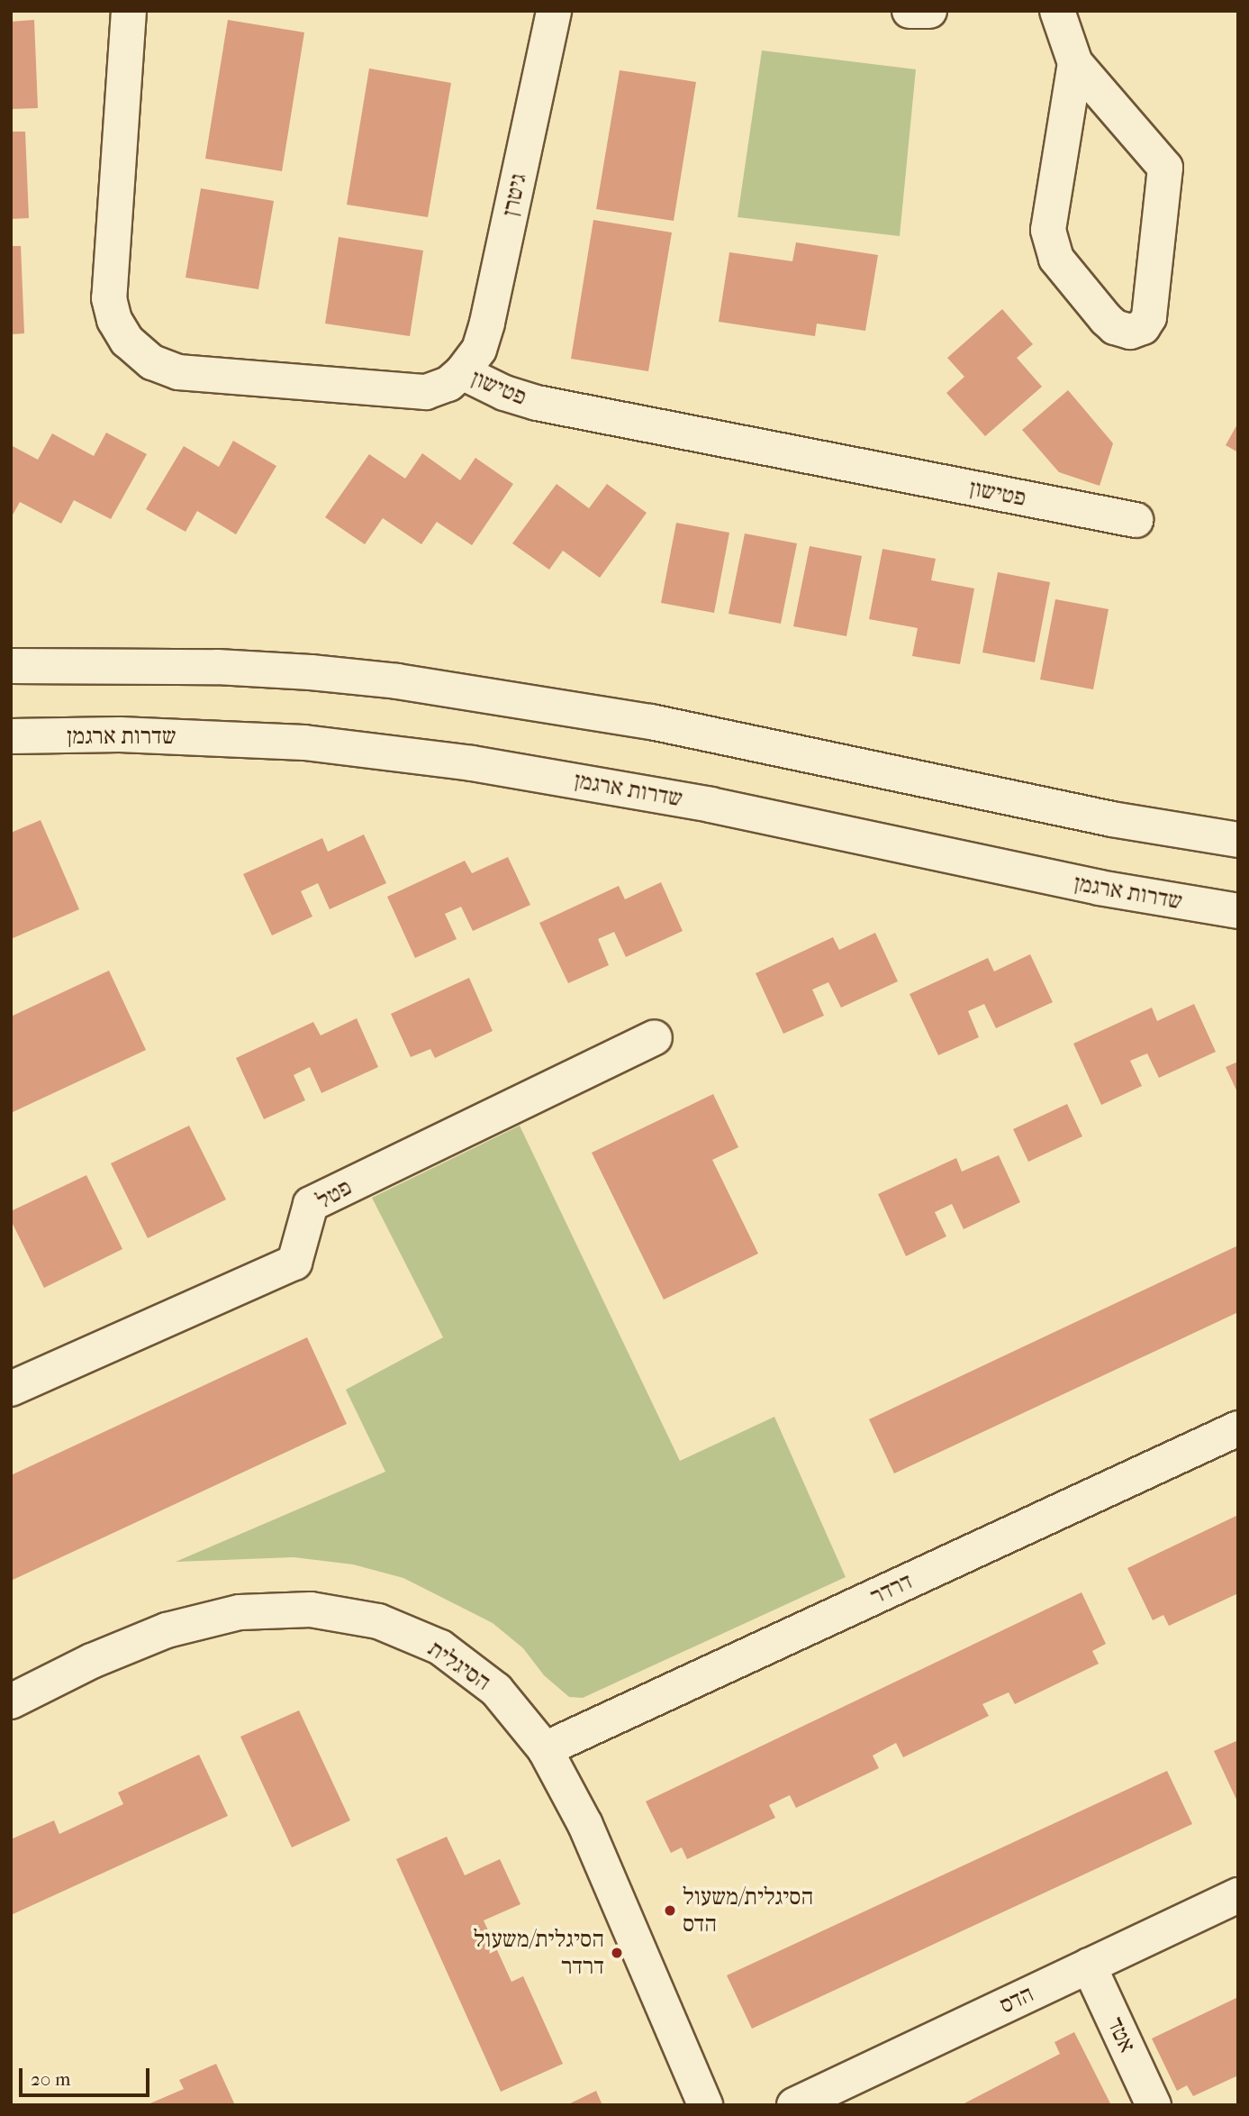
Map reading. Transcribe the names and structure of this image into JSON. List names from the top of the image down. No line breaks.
{"streets":{"street":["גיטרן","פטישון","שדרות ארגמן","פטל","דרדר","הסיגלית","הדס","אטד"]},"crossings":[["גיטרן","פטישון"],["דרדר","הסיגלית"],["הדס","אטד"]],"places":["הסיגלית/משעול הדס","הסיגלית/משעול דרדר"],"scale_bar":"20 m"}
